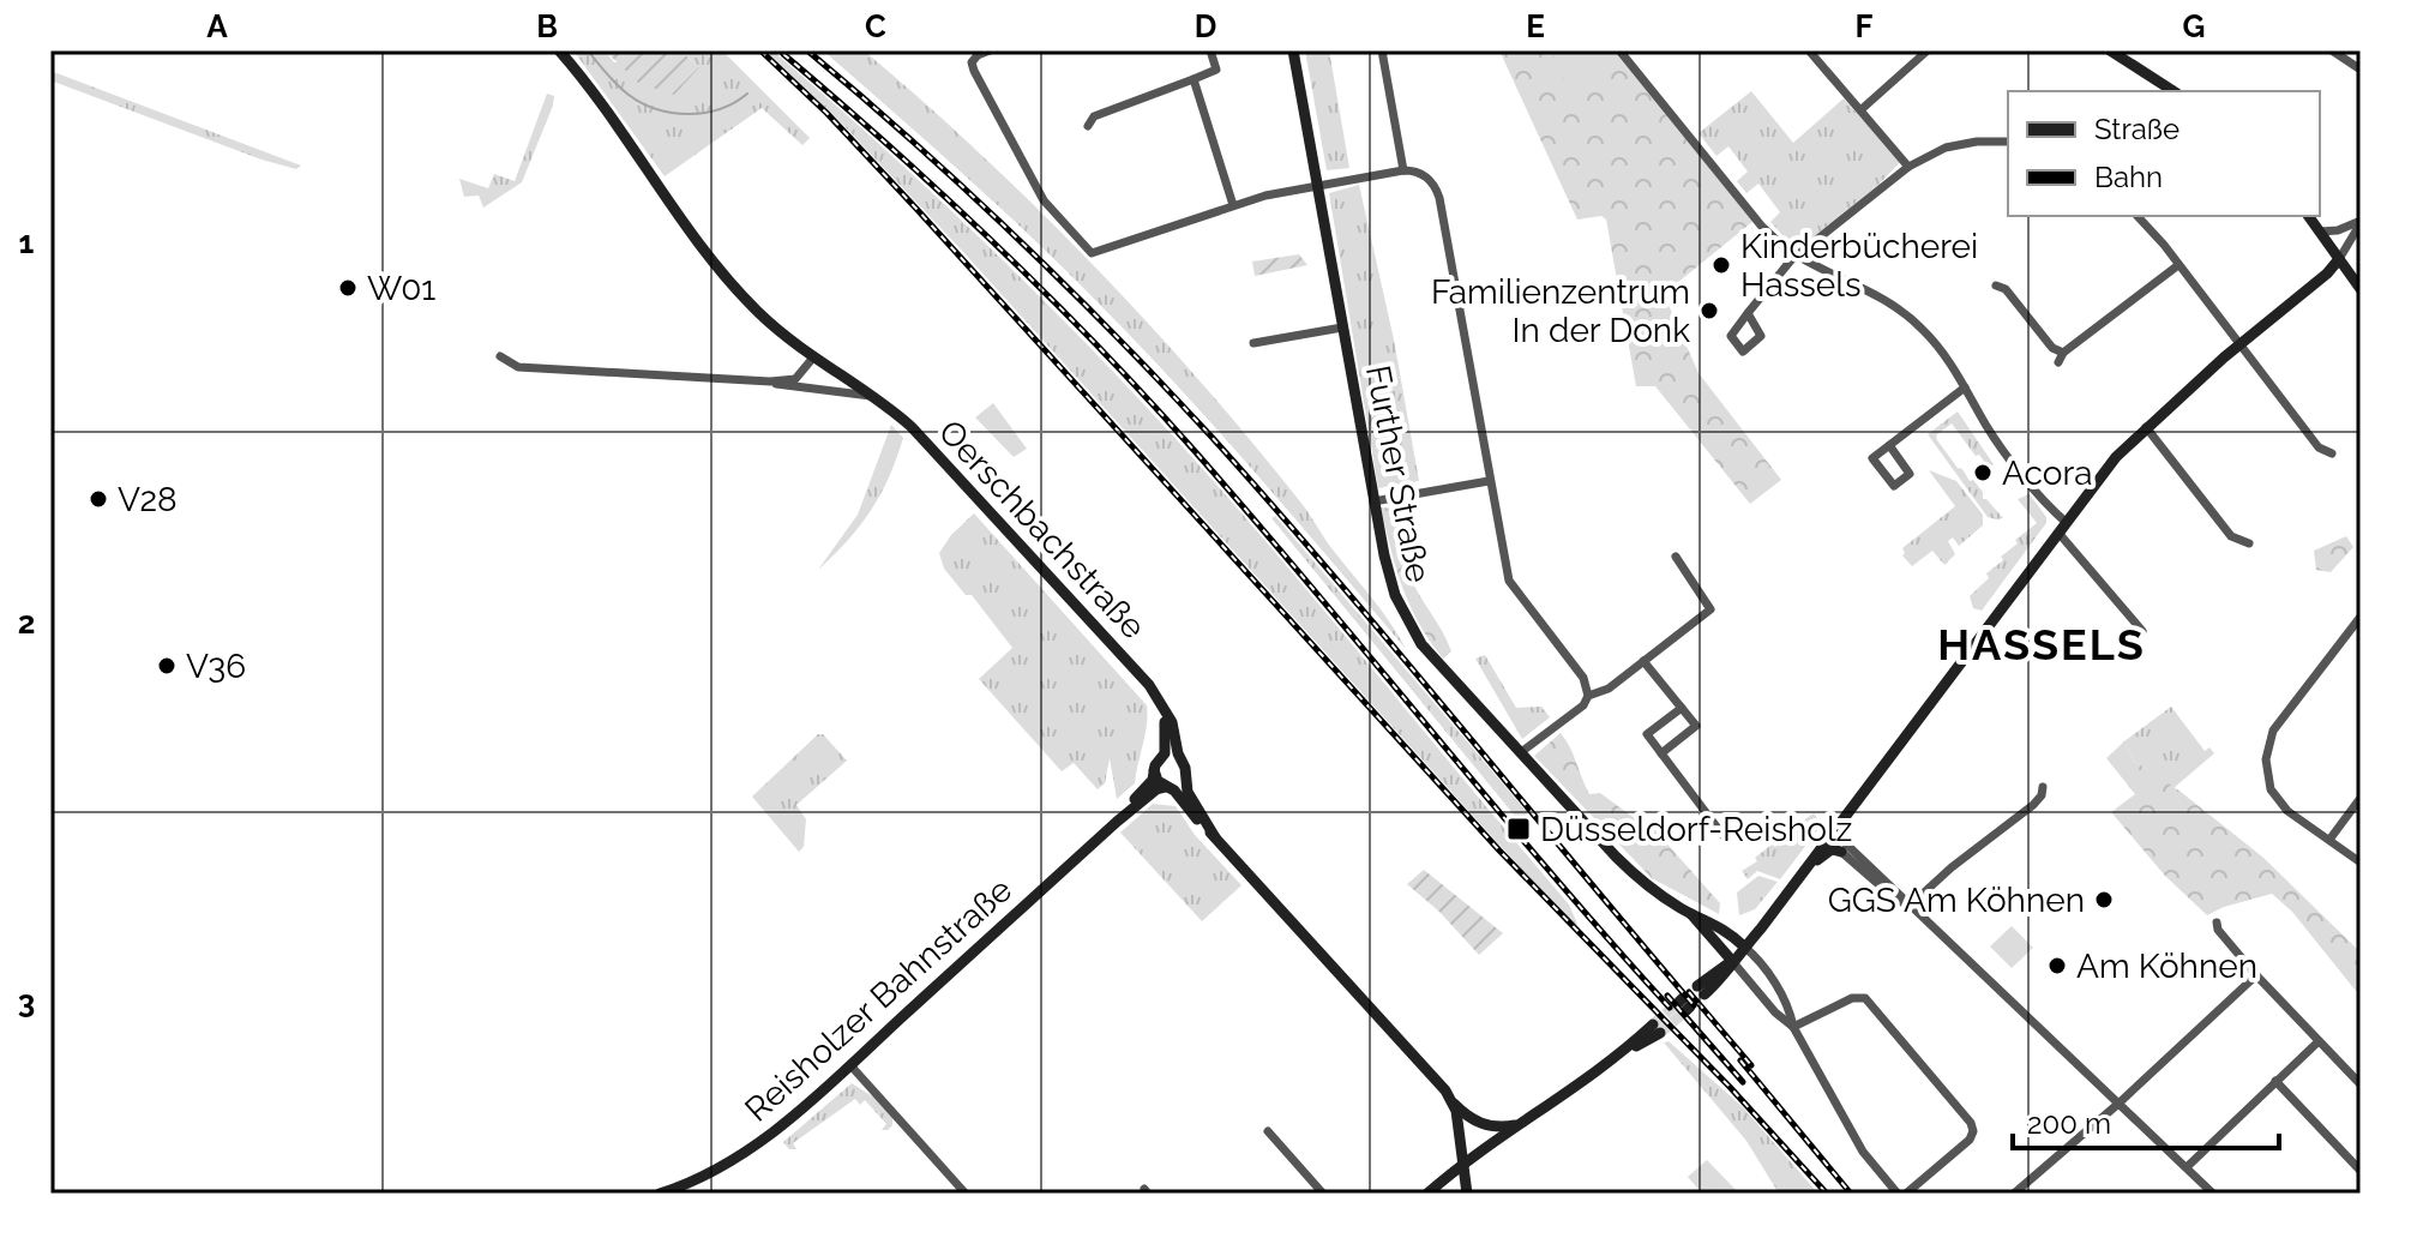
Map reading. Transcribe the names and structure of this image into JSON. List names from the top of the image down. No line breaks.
{"streets":{"street":["Further Straße","Oerschbachstraße","Reisholzer Bahnstraße"]},"crossings":[["Oerschbachstraße","Reisholzer Bahnstraße"]],"districts":["HASSELS"],"places":{"other":["Kinderbücherei Hassels","W01","Familienzentrum In der Donk","Acora","V28","V36","GGS Am Köhnen","Am Köhnen"],"transit":["Düsseldorf-Reisholz"]},"legend":["Straße","Bahn"],"scale_bar":"200 m","grid":{"columns":["A","B","C","D","E","F","G"],"rows":["1","2","3"]}}
